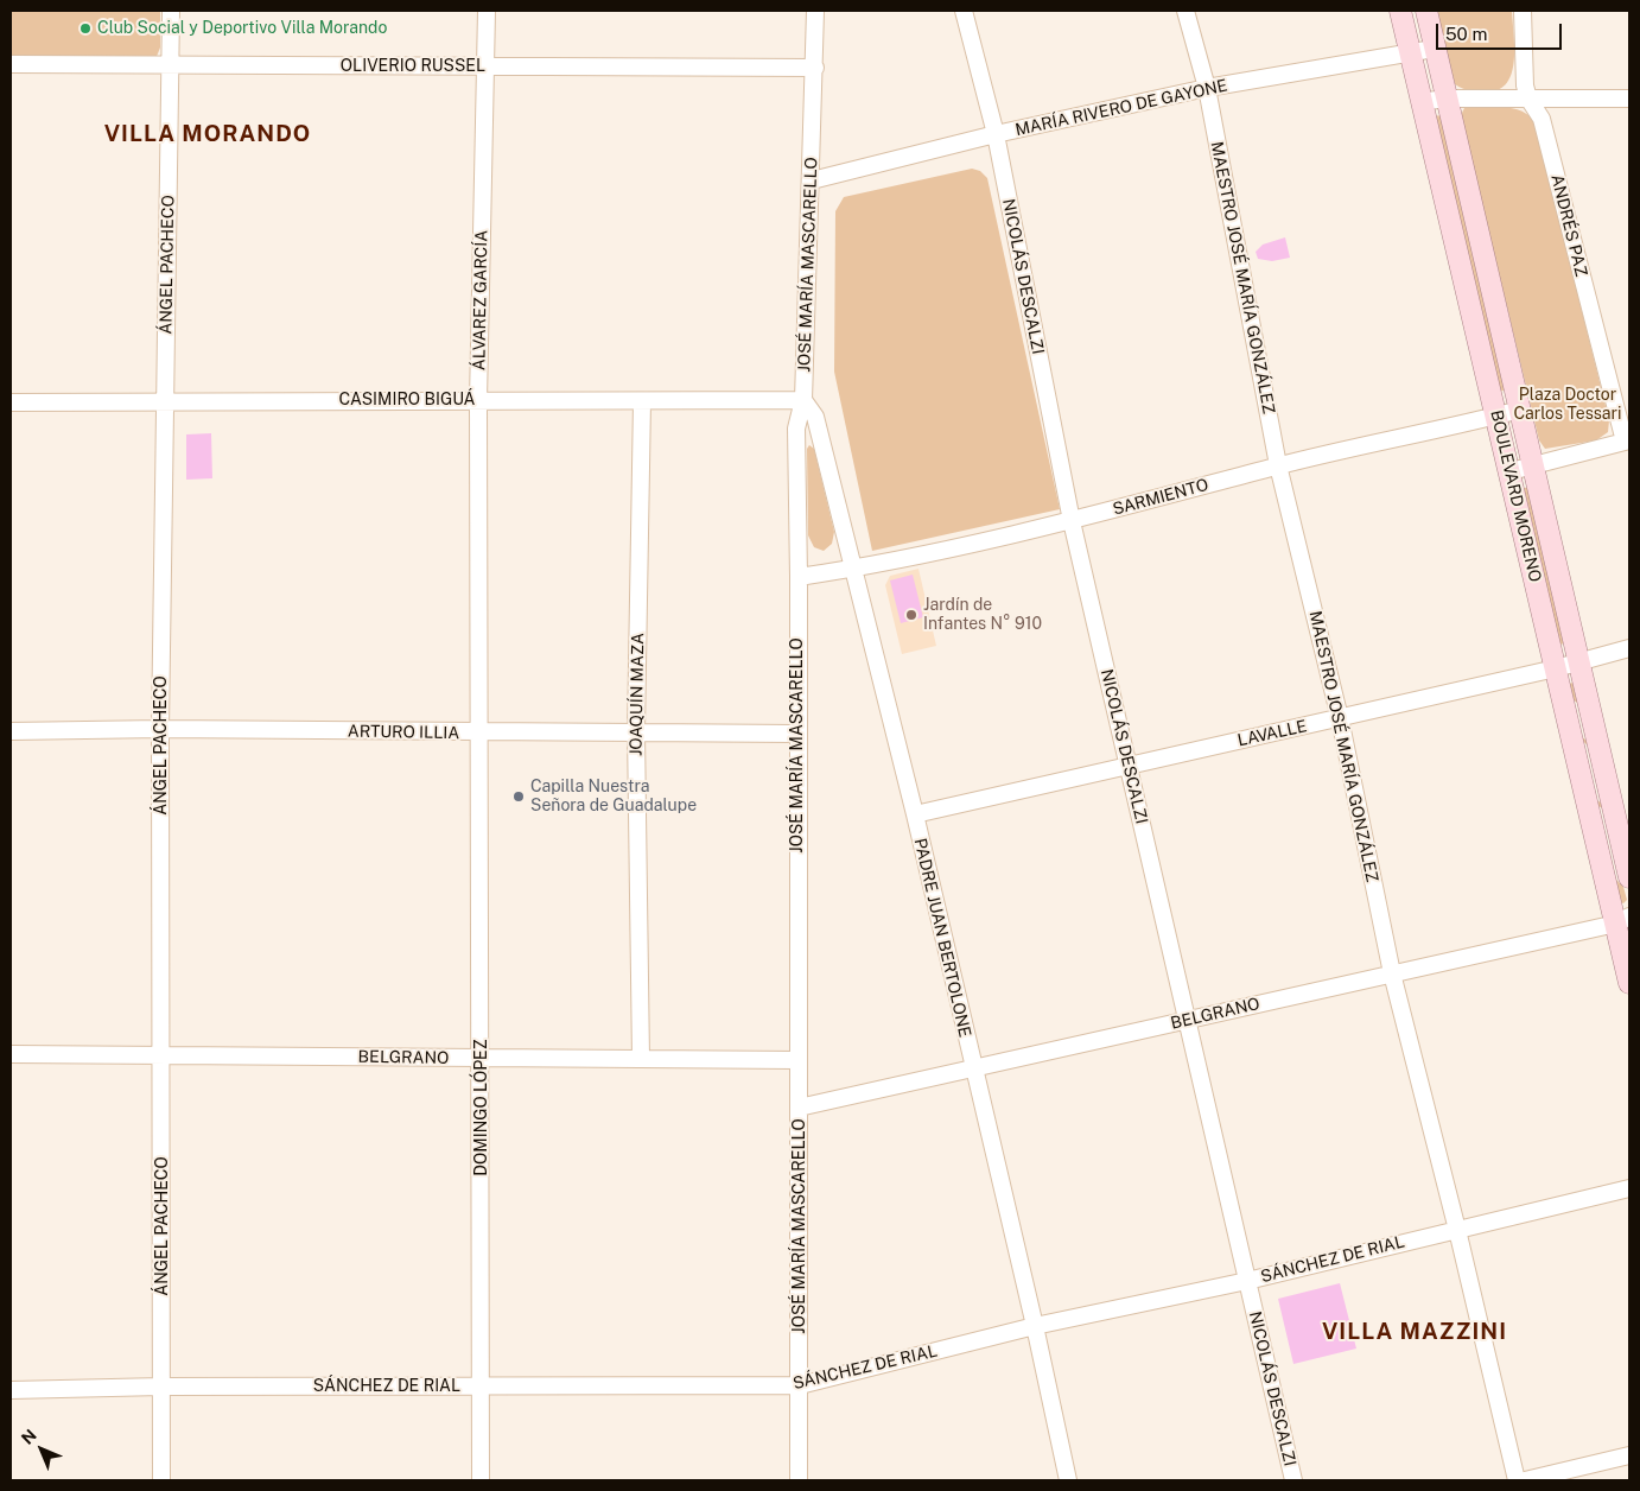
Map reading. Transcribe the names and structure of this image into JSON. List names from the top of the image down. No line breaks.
{"streets":{"main road":["BOULEVARD MORENO"],"street":["OLIVERIO RUSSEL","MARÍA RIVERO DE GAYONE","ANDRÉS PAZ","ÁNGEL PACHECO","JOSÉ MARÍA MASCARELLO","NICOLÁS DESCALZI","MAESTRO JOSÉ MARÍA GONZÁLEZ","ÁLVAREZ GARCÍA","CASIMIRO BIGUÁ","SARMIENTO","JOAQUÍN MAZA","ARTURO ILLIA","LAVALLE","PADRE JUAN BERTOLONE","BELGRANO","DOMINGO LÓPEZ","SÁNCHEZ DE RIAL"]},"crossings":[["OLIVERIO RUSSEL","ÁNGEL PACHECO"],["OLIVERIO RUSSEL","JOSÉ MARÍA MASCARELLO"],["OLIVERIO RUSSEL","ÁLVAREZ GARCÍA"],["MARÍA RIVERO DE GAYONE","JOSÉ MARÍA MASCARELLO"],["MARÍA RIVERO DE GAYONE","NICOLÁS DESCALZI"],["MARÍA RIVERO DE GAYONE","MAESTRO JOSÉ MARÍA GONZÁLEZ"],["MARÍA RIVERO DE GAYONE","BOULEVARD MORENO"],["ÁNGEL PACHECO","CASIMIRO BIGUÁ"],["ÁNGEL PACHECO","ARTURO ILLIA"],["ÁNGEL PACHECO","BELGRANO"],["ÁNGEL PACHECO","SÁNCHEZ DE RIAL"],["JOSÉ MARÍA MASCARELLO","CASIMIRO BIGUÁ"],["JOSÉ MARÍA MASCARELLO","SARMIENTO"],["JOSÉ MARÍA MASCARELLO","ARTURO ILLIA"],["JOSÉ MARÍA MASCARELLO","PADRE JUAN BERTOLONE"],["JOSÉ MARÍA MASCARELLO","BELGRANO"],["JOSÉ MARÍA MASCARELLO","SÁNCHEZ DE RIAL"],["NICOLÁS DESCALZI","SARMIENTO"],["NICOLÁS DESCALZI","LAVALLE"],["NICOLÁS DESCALZI","BELGRANO"],["NICOLÁS DESCALZI","SÁNCHEZ DE RIAL"],["MAESTRO JOSÉ MARÍA GONZÁLEZ","SARMIENTO"],["MAESTRO JOSÉ MARÍA GONZÁLEZ","LAVALLE"],["MAESTRO JOSÉ MARÍA GONZÁLEZ","BELGRANO"],["MAESTRO JOSÉ MARÍA GONZÁLEZ","SÁNCHEZ DE RIAL"],["ÁLVAREZ GARCÍA","CASIMIRO BIGUÁ"],["ÁLVAREZ GARCÍA","ARTURO ILLIA"],["ÁLVAREZ GARCÍA","DOMINGO LÓPEZ"],["CASIMIRO BIGUÁ","JOAQUÍN MAZA"],["CASIMIRO BIGUÁ","PADRE JUAN BERTOLONE"],["BOULEVARD MORENO","SARMIENTO"],["BOULEVARD MORENO","LAVALLE"],["BOULEVARD MORENO","BELGRANO"],["SARMIENTO","PADRE JUAN BERTOLONE"],["JOAQUÍN MAZA","ARTURO ILLIA"],["JOAQUÍN MAZA","BELGRANO"],["ARTURO ILLIA","DOMINGO LÓPEZ"],["LAVALLE","PADRE JUAN BERTOLONE"],["PADRE JUAN BERTOLONE","BELGRANO"],["PADRE JUAN BERTOLONE","SÁNCHEZ DE RIAL"],["BELGRANO","DOMINGO LÓPEZ"],["DOMINGO LÓPEZ","SÁNCHEZ DE RIAL"]],"districts":["VILLA MORANDO","VILLA MAZZINI"],"parks":["Plaza Doctor Carlos Tessari"],"places":["Club Social y Deportivo Villa Morando","Jardín de Infantes N° 910","Capilla Nuestra Señora de Guadalupe"],"scale_bar":"50 m","north":"top left"}
